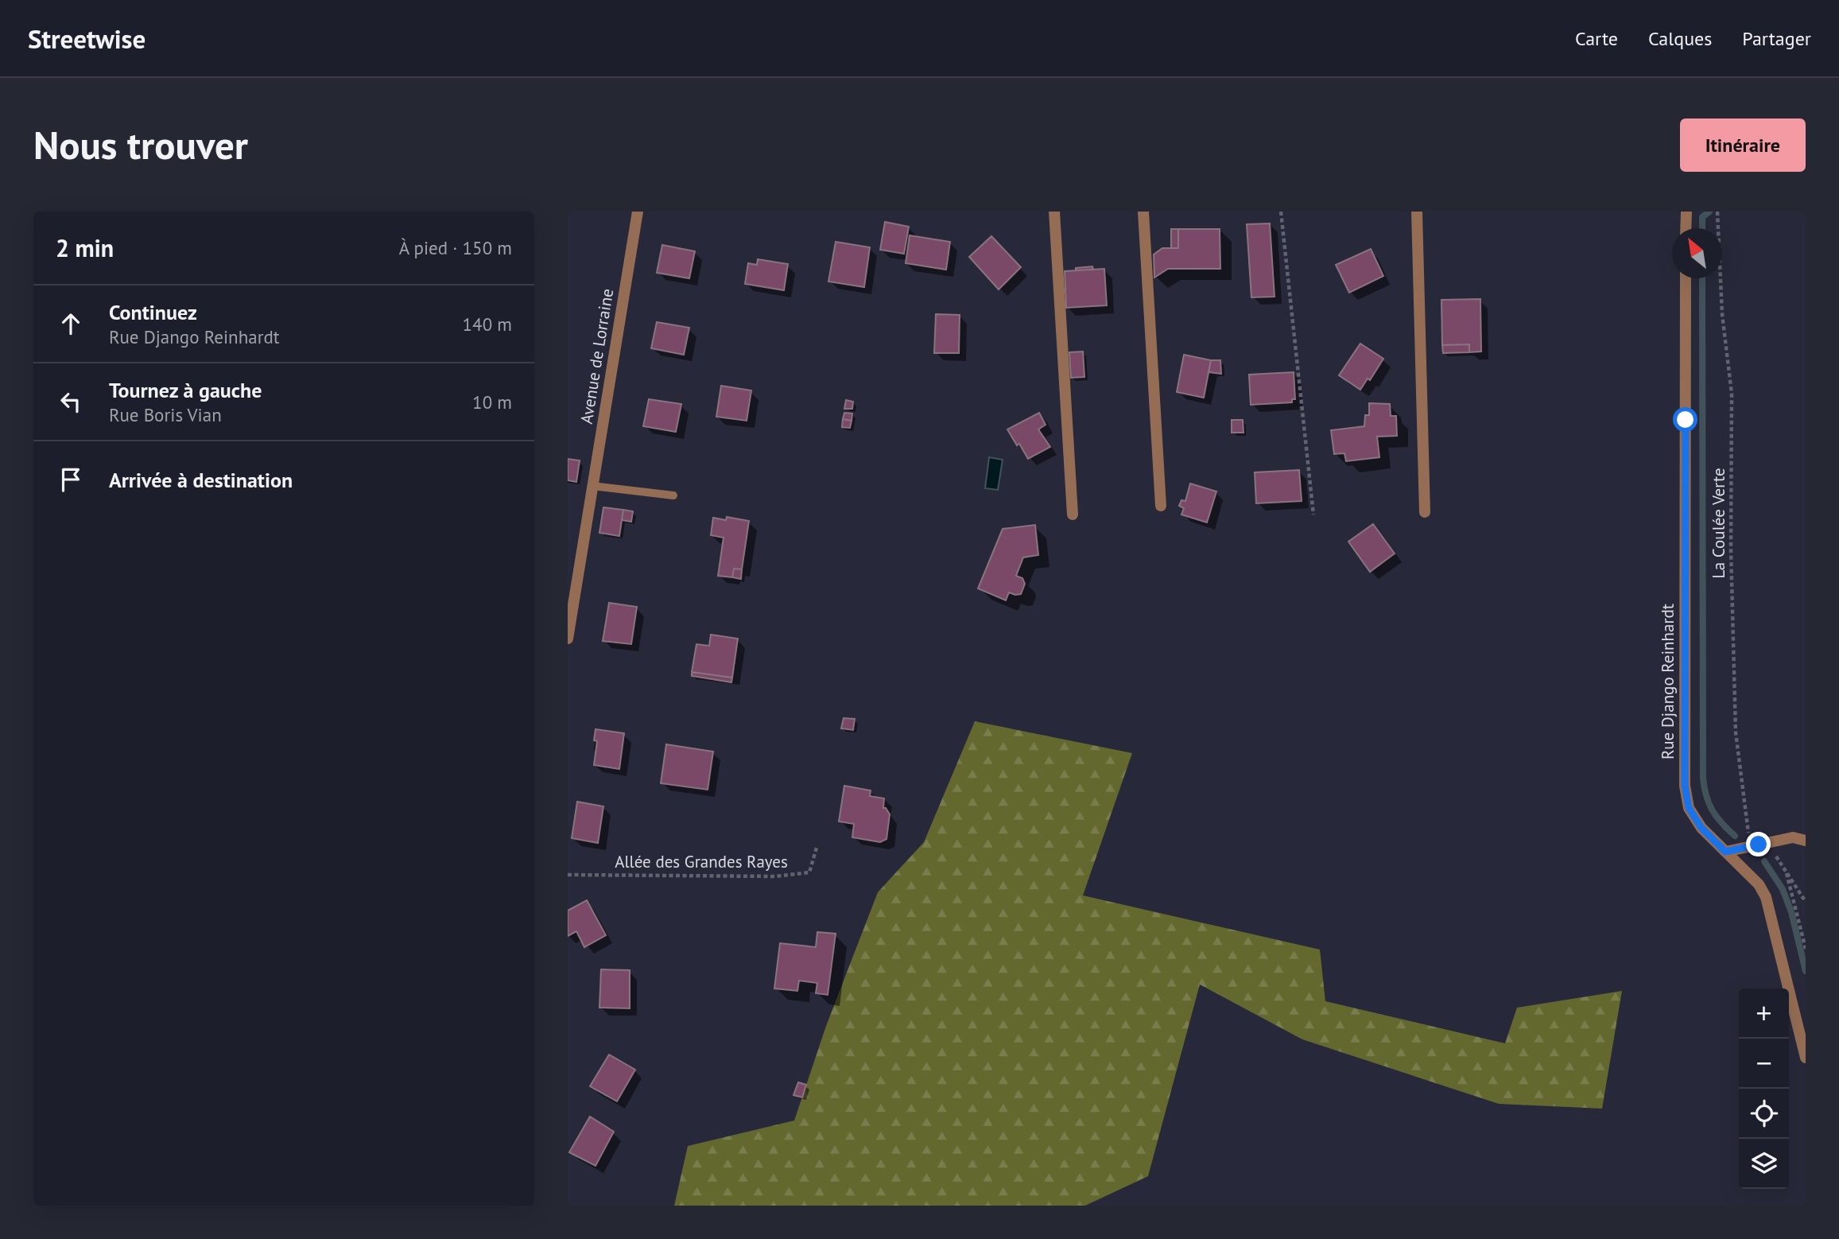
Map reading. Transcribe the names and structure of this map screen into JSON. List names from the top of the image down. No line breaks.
{"streets":{"street":["Avenue de Lorraine","Rue Django Reinhardt"],"path":["La Coulée Verte","Allée des Grandes Rayes"]},"north":"top left","page":{"header":"Streetwise","nav":["Carte","Calques","Partager"],"buttons":"Itinéraire","title":"Nous trouver","heading":["2 min","À pied · 150 m"],"list":[["Continuez","Rue Django Reinhardt","140 m"],["Tournez à gauche","Rue Boris Vian","10 m"],"Arrivée à destination"],"map_buttons":["+","−"]}}
